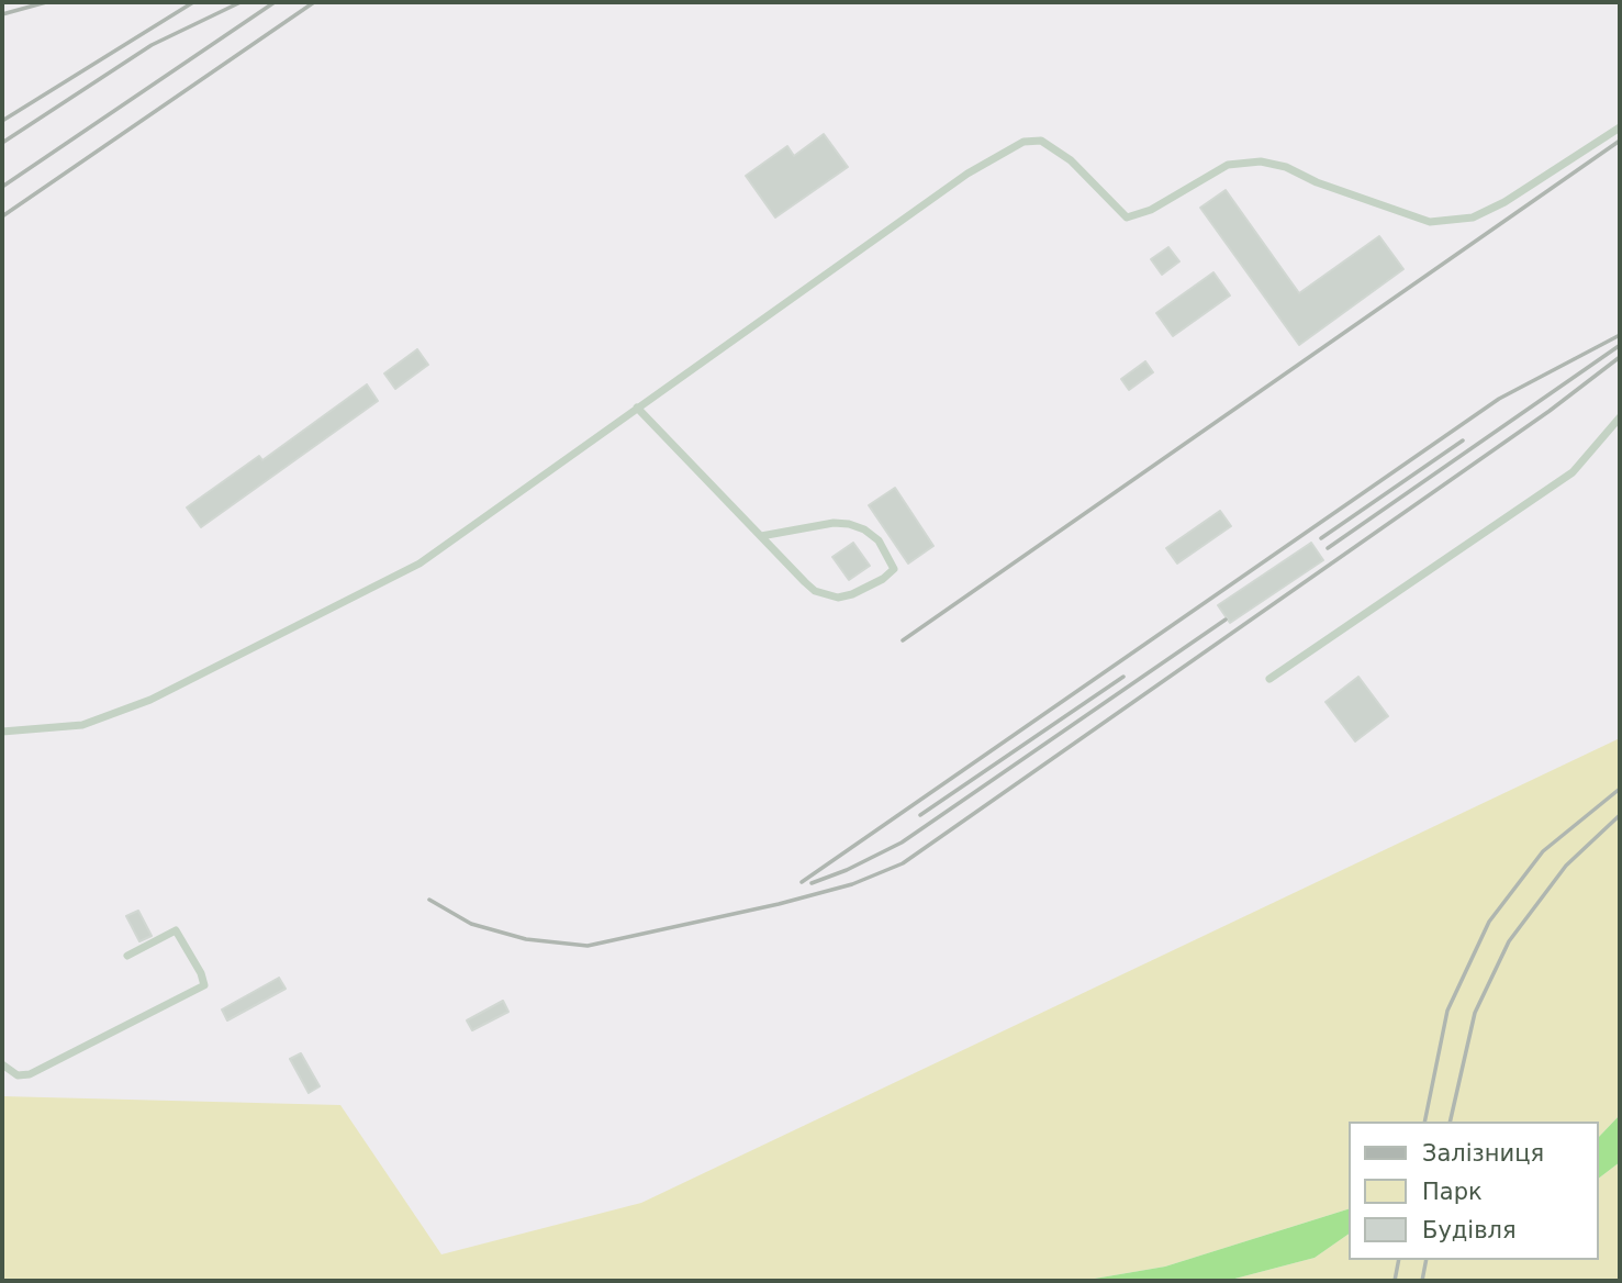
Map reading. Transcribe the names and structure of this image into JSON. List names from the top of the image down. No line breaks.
{"legend":["Залізниця","Парк","Будівля"]}
